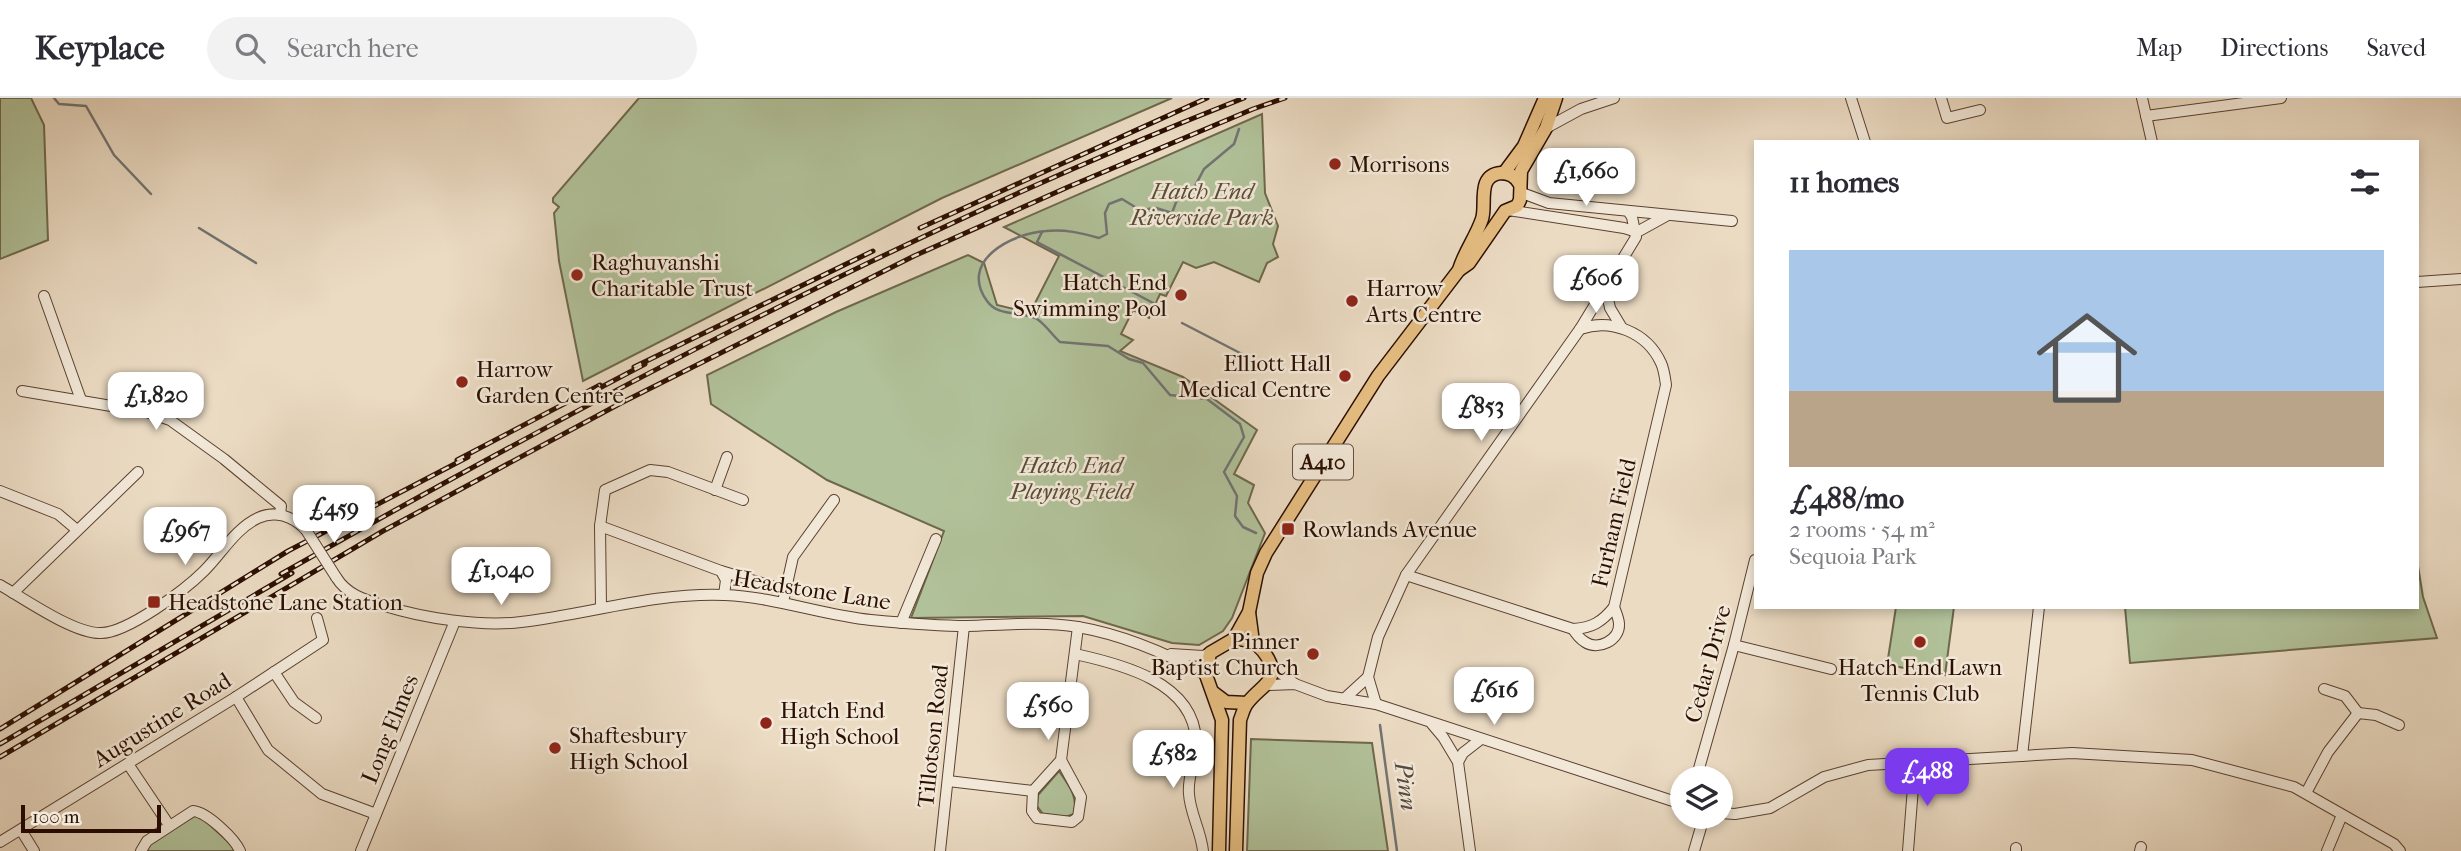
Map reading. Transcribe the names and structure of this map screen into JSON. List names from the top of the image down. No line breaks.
{"streets":{"main road":["A410"],"street":["Furham Field","Headstone Lane","Cedar Drive","Augustine Road","Long Elmes","Tillotson Road"]},"crossings":[["A410","Headstone Lane"],["Headstone Lane","Long Elmes"],["Headstone Lane","Tillotson Road"]],"water":["Pinn"],"parks":["Hatch End Riverside Park","Hatch End Playing Field"],"places":{"other":["Morrisons","Raghuvanshi Charitable Trust","Hatch End Swimming Pool","Harrow Arts Centre","Elliott Hall Medical Centre","Harrow Garden Centre","Hatch End Lawn Tennis Club","Pinner Baptist Church","Hatch End High School","Shaftesbury High School"],"transit":["Rowlands Avenue","Headstone Lane Station"]},"scale_bar":"100 m","page":{"header":"Keyplace","search":"Search here","nav":["Map","Directions","Saved"],"heading":"11 homes","price":["£1,660","£606","£1,820","£853","£459","£967","£1,040","£616","£560","£582","£488"],"list":[{"name":"£488/mo","note":"2 rooms · 54 m² · Sequoia Park"}],"scale":"100 m"}}
